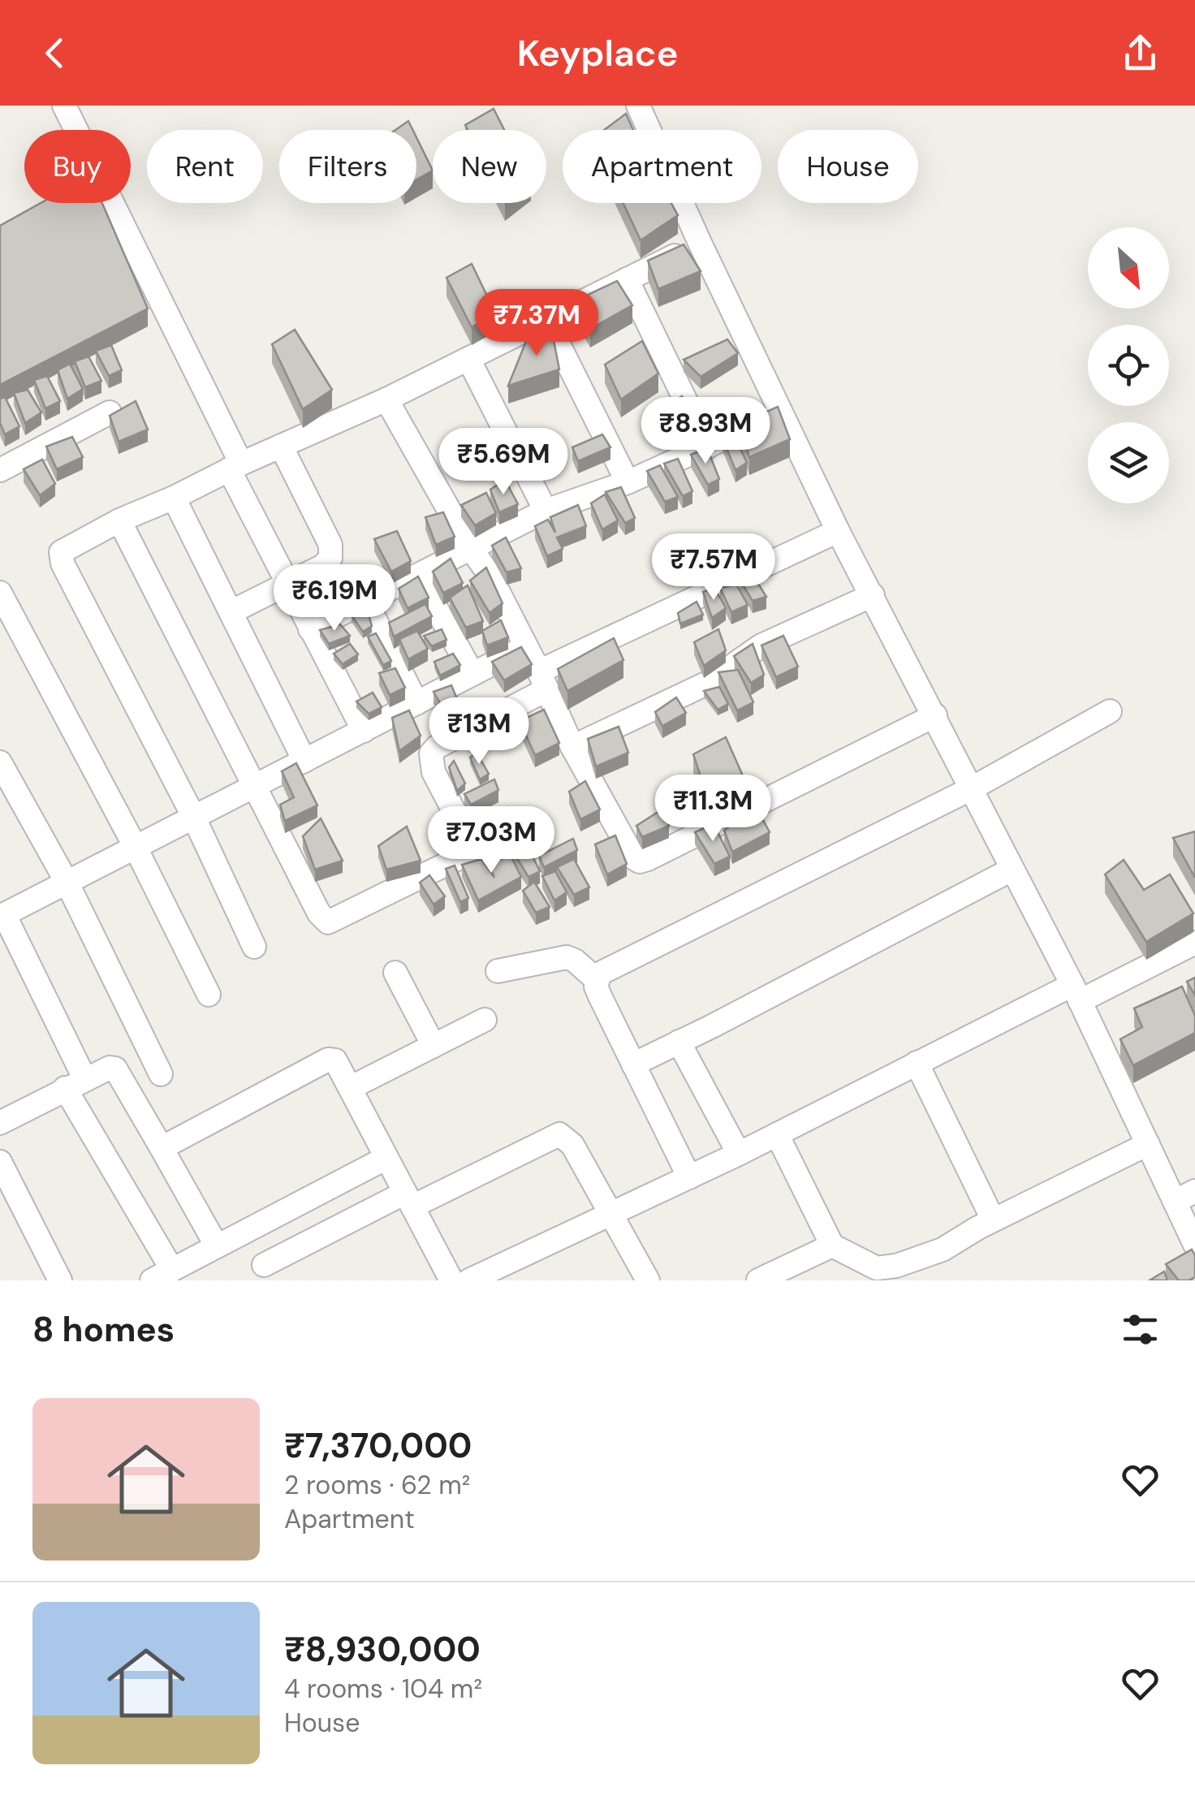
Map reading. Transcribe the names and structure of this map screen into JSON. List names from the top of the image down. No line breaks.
{"north":"bottom right","page":{"header":"Keyplace","chip":["Buy","Rent","Filters","New","Apartment","House"],"price":["₹7.37M","₹8.93M","₹5.69M","₹7.57M","₹6.19M","₹13M","₹11.3M","₹7.03M"],"heading":"8 homes","list":[{"name":"₹7,370,000","note":"2 rooms · 62 m² · Apartment"},{"name":"₹8,930,000","note":"4 rooms · 104 m² · House"}]}}
